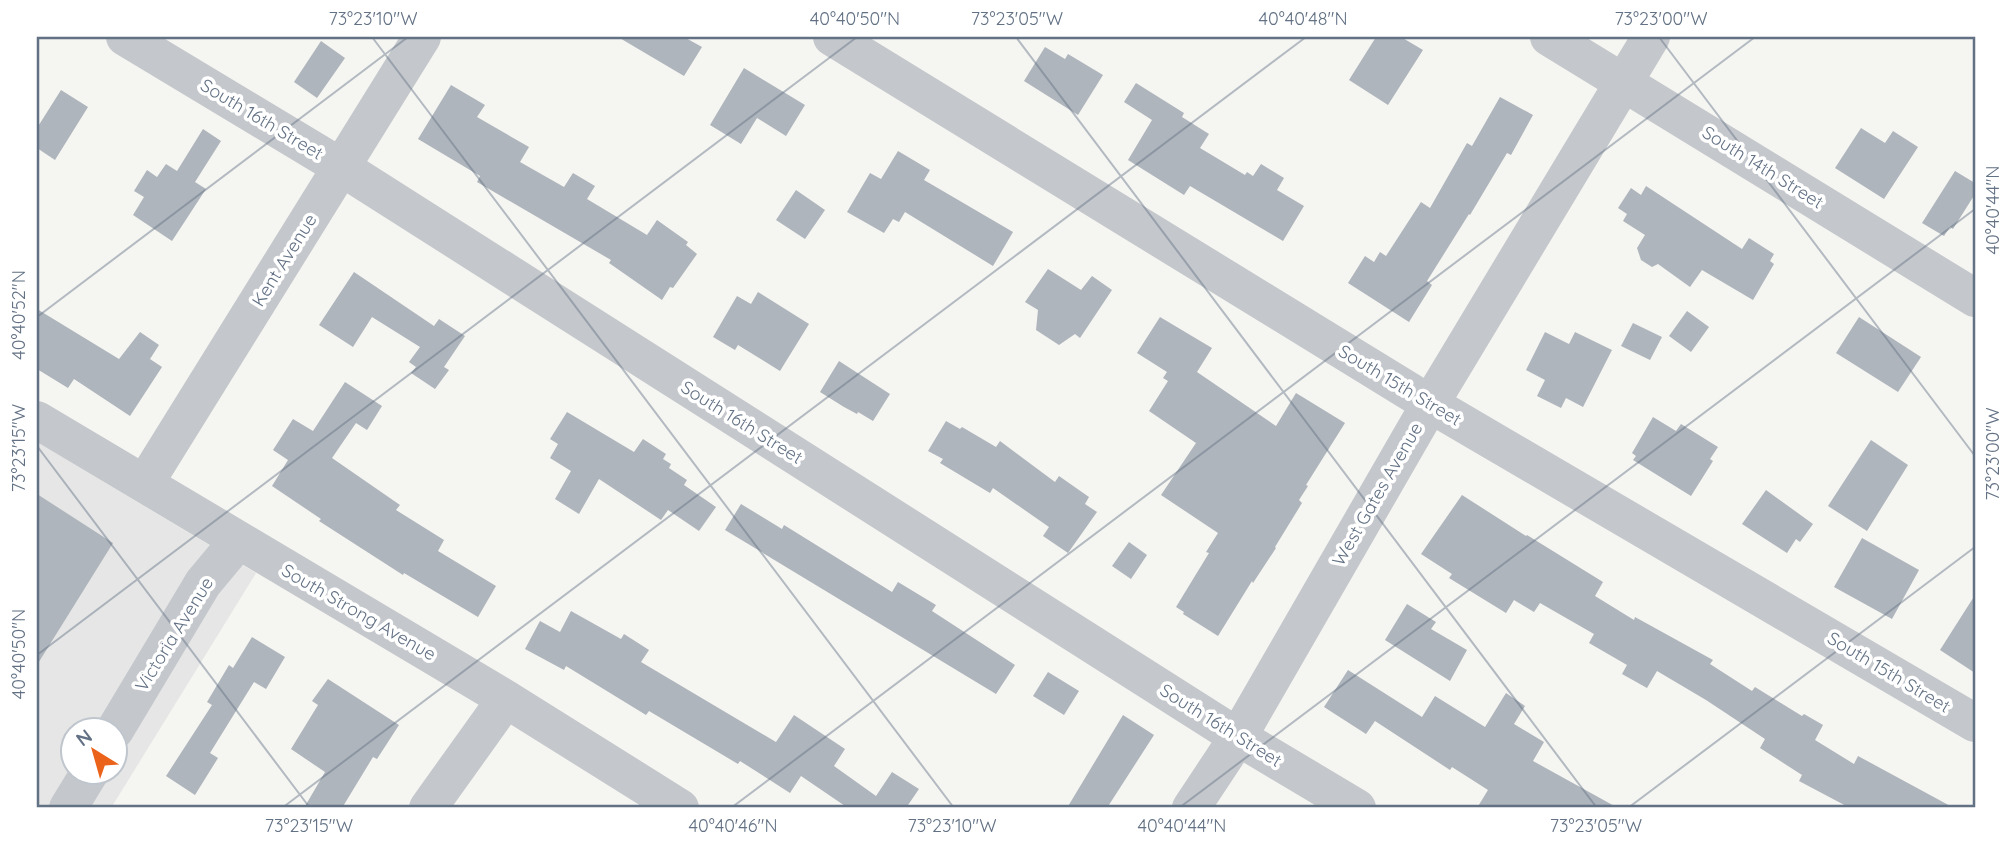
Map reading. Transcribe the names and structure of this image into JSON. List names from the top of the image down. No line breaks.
{"streets":{"street":["South 16th Street","South 14th Street","Kent Avenue","South 15th Street","West Gates Avenue","South Strong Avenue","Victoria Avenue"]},"crossings":[["South 16th Street","Kent Avenue"],["South 16th Street","West Gates Avenue"],["South 14th Street","West Gates Avenue"],["Kent Avenue","South Strong Avenue"],["South 15th Street","West Gates Avenue"],["South Strong Avenue","Victoria Avenue"]],"north":"top left","coordinates":["73°23'10\"W","40°40'50\"N","73°23'05\"W","40°40'48\"N","73°23'00\"W","40°40'44\"N","40°40'52\"N","73°23'15\"W","40°40'46\"N"]}
